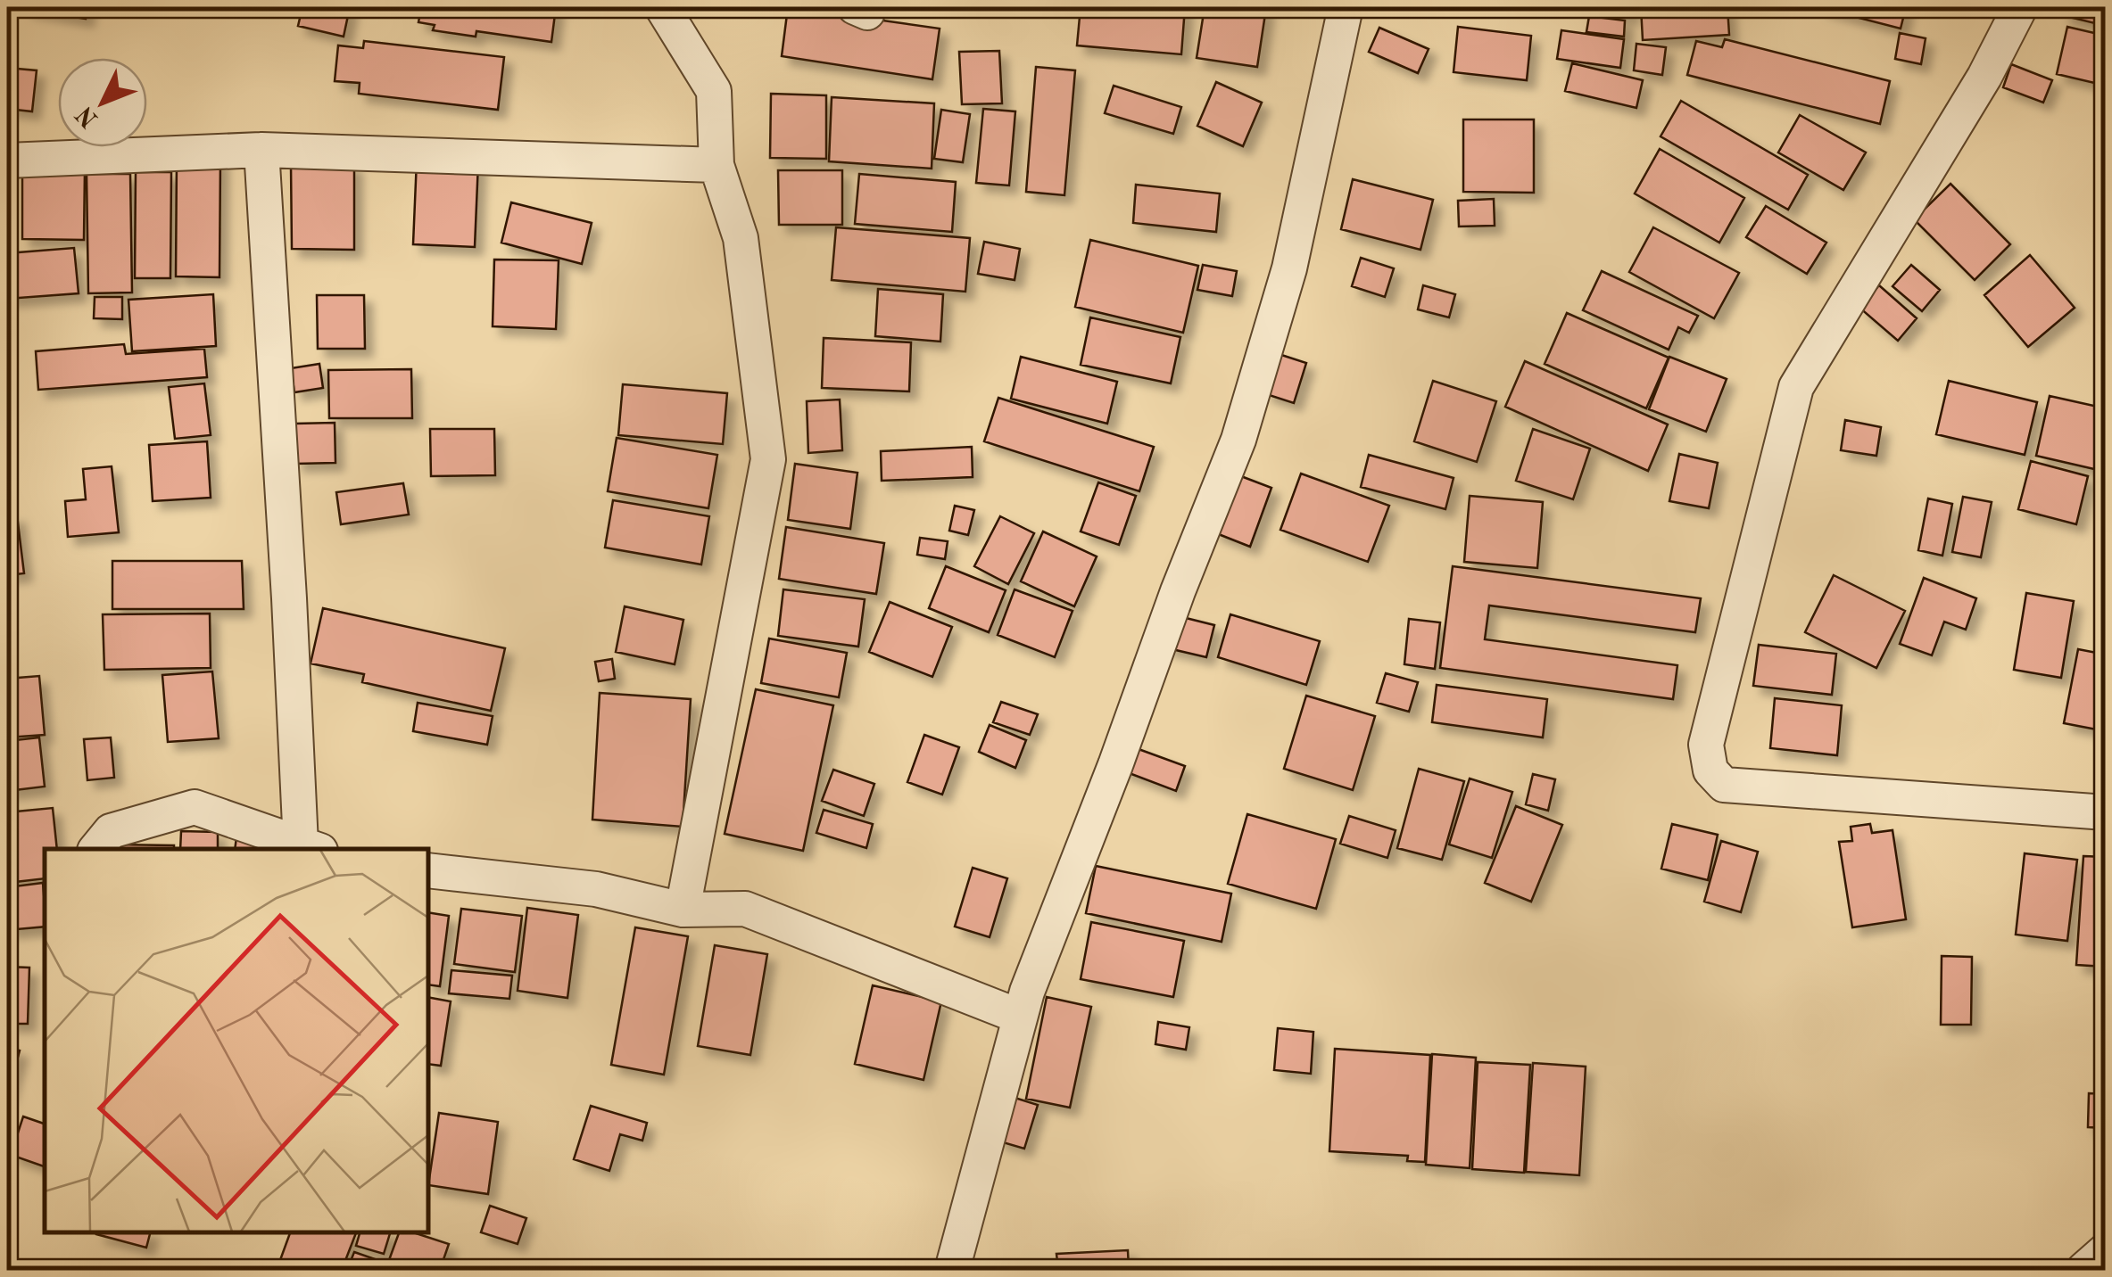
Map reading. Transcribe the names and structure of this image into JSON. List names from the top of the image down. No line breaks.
{"north":"bottom left"}
